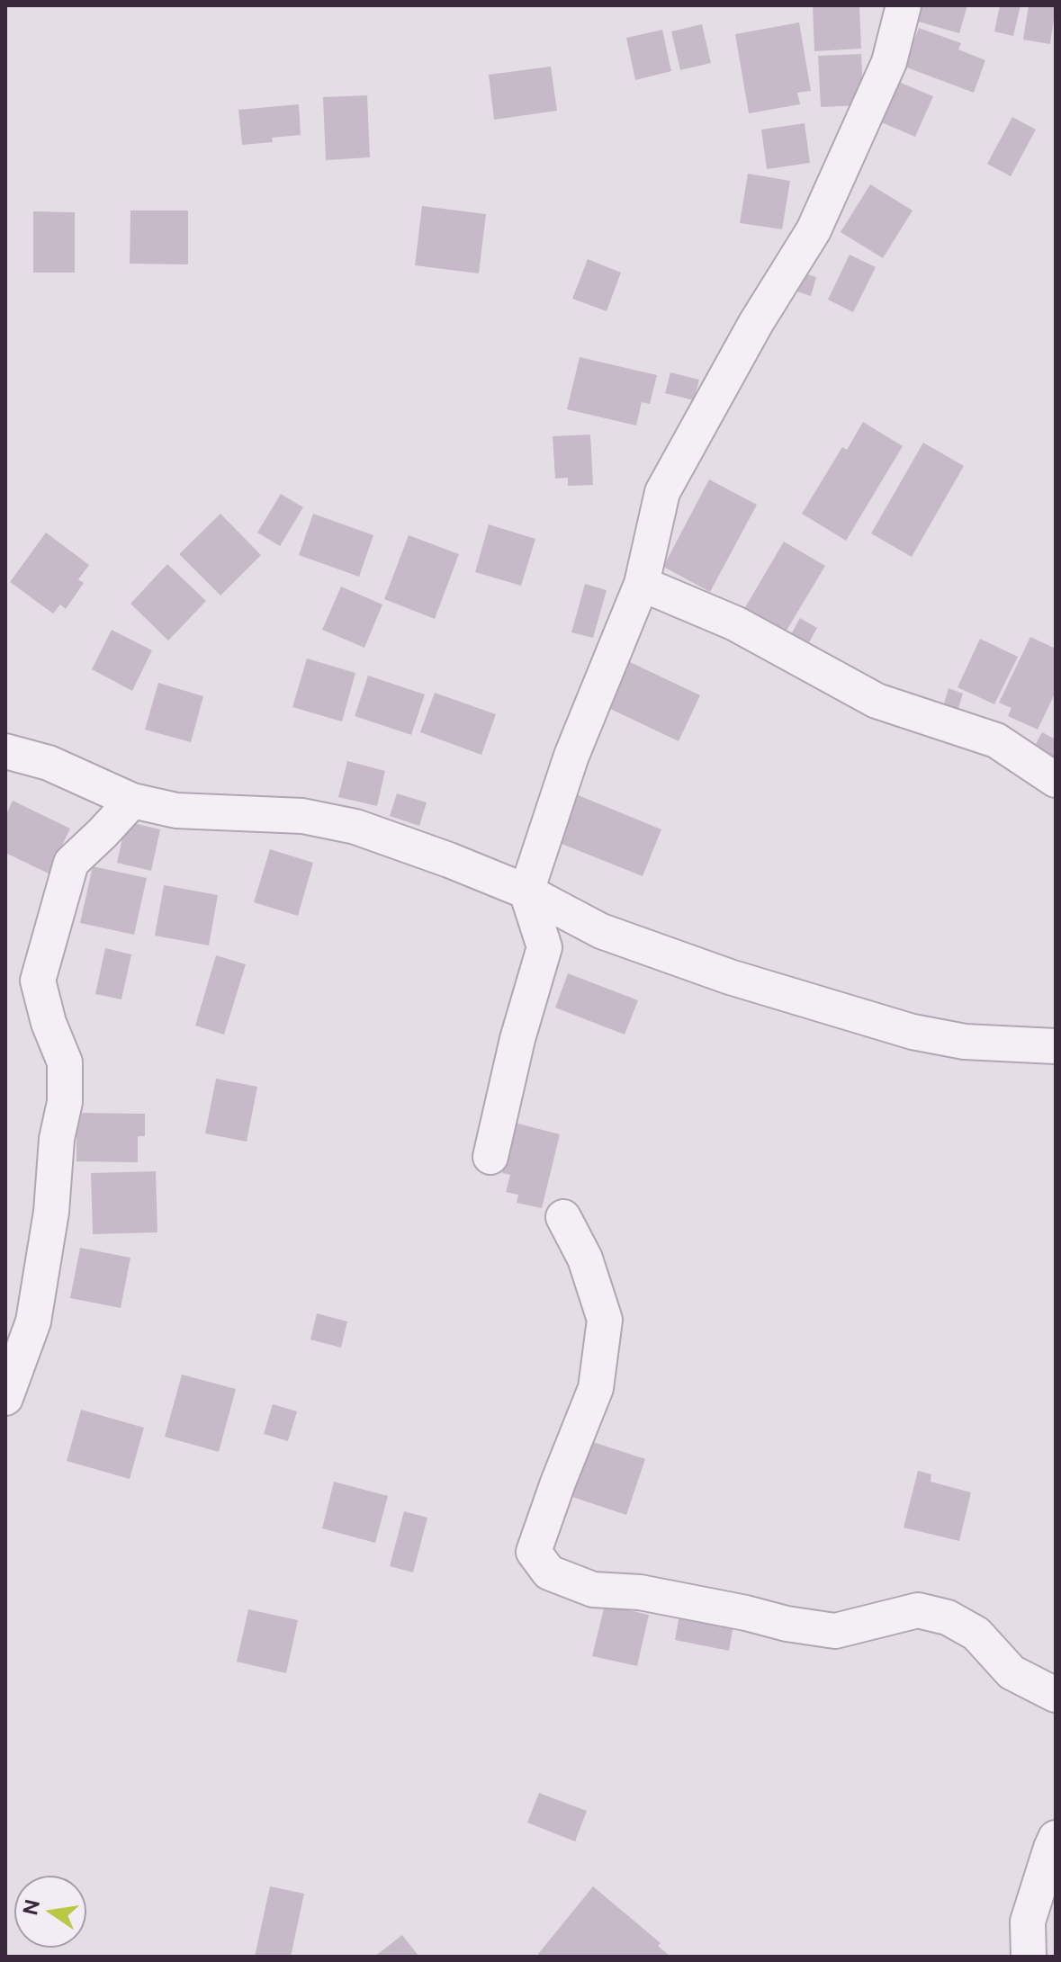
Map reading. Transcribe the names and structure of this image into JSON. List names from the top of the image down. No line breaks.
{"north":"left"}
